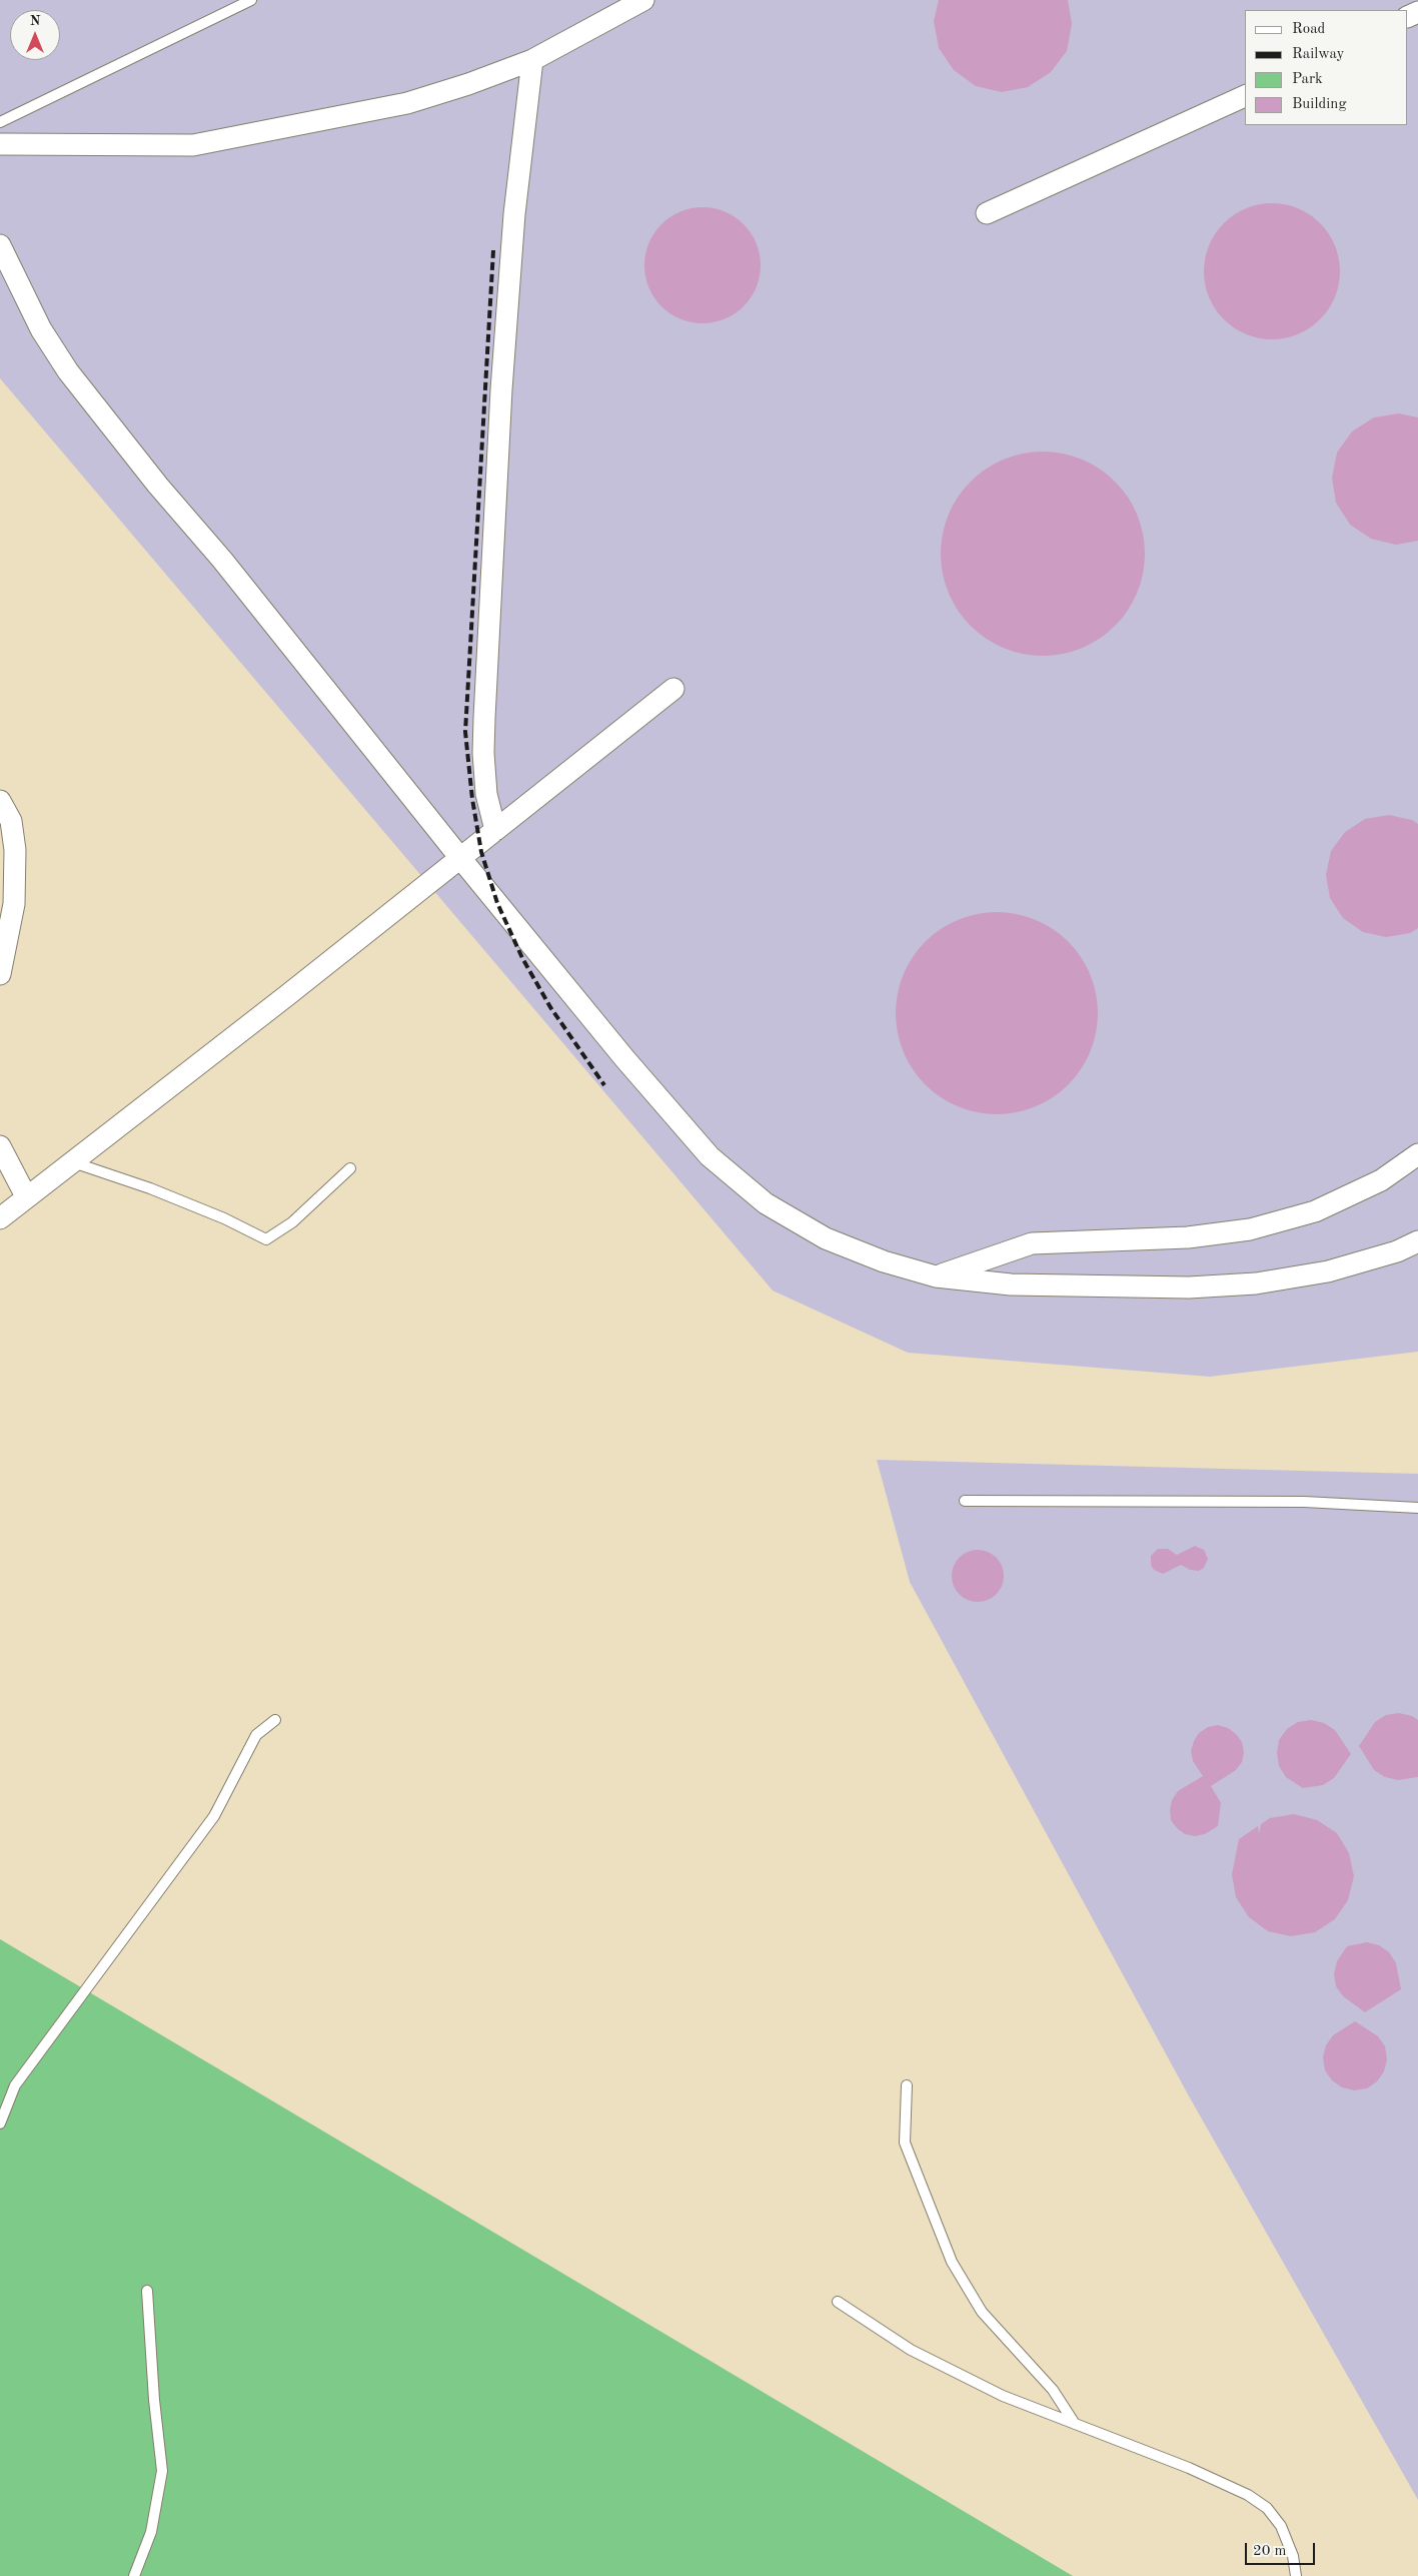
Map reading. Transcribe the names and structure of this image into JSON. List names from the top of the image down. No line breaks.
{"legend":["Road","Railway","Park","Building"],"scale_bar":"20 m","north":"top"}
